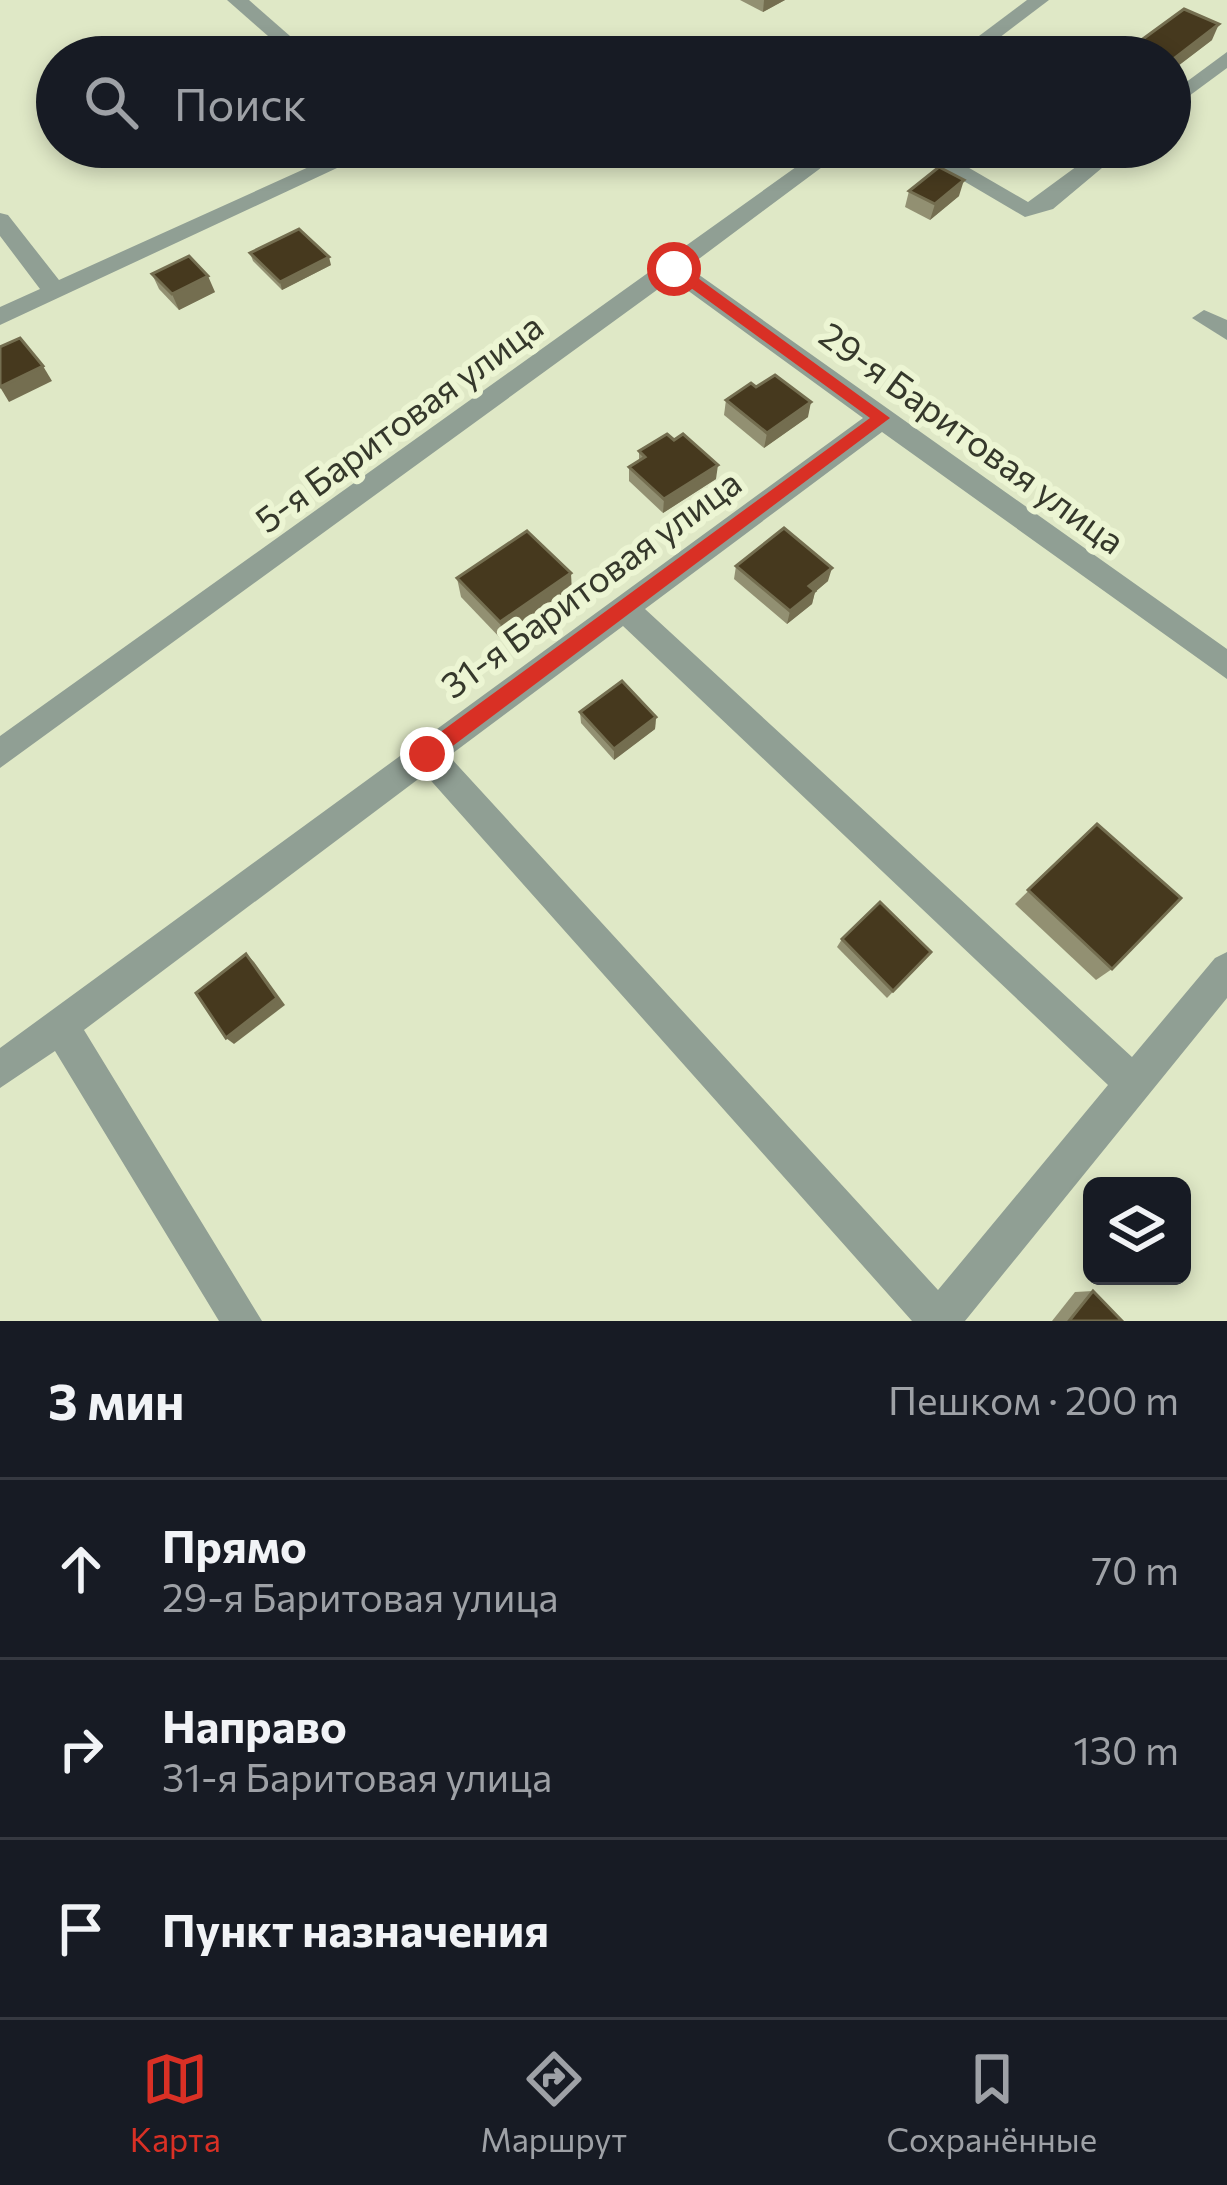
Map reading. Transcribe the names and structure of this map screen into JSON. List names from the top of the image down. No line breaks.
{"streets":{"street":["5-я Баритовая улица","29-я Баритовая улица","31-я Баритовая улица"]},"crossings":[["5-я Баритовая улица","29-я Баритовая улица"],["29-я Баритовая улица","31-я Баритовая улица"]],"page":{"search":"Поиск","heading":["3 мин","Пешком · 200 m"],"list":[["Прямо","29-я Баритовая улица","70 m"],["Направо","31-я Баритовая улица","130 m"],"Пункт назначения"],"nav":["Карта","Маршрут","Сохранённые"]}}
